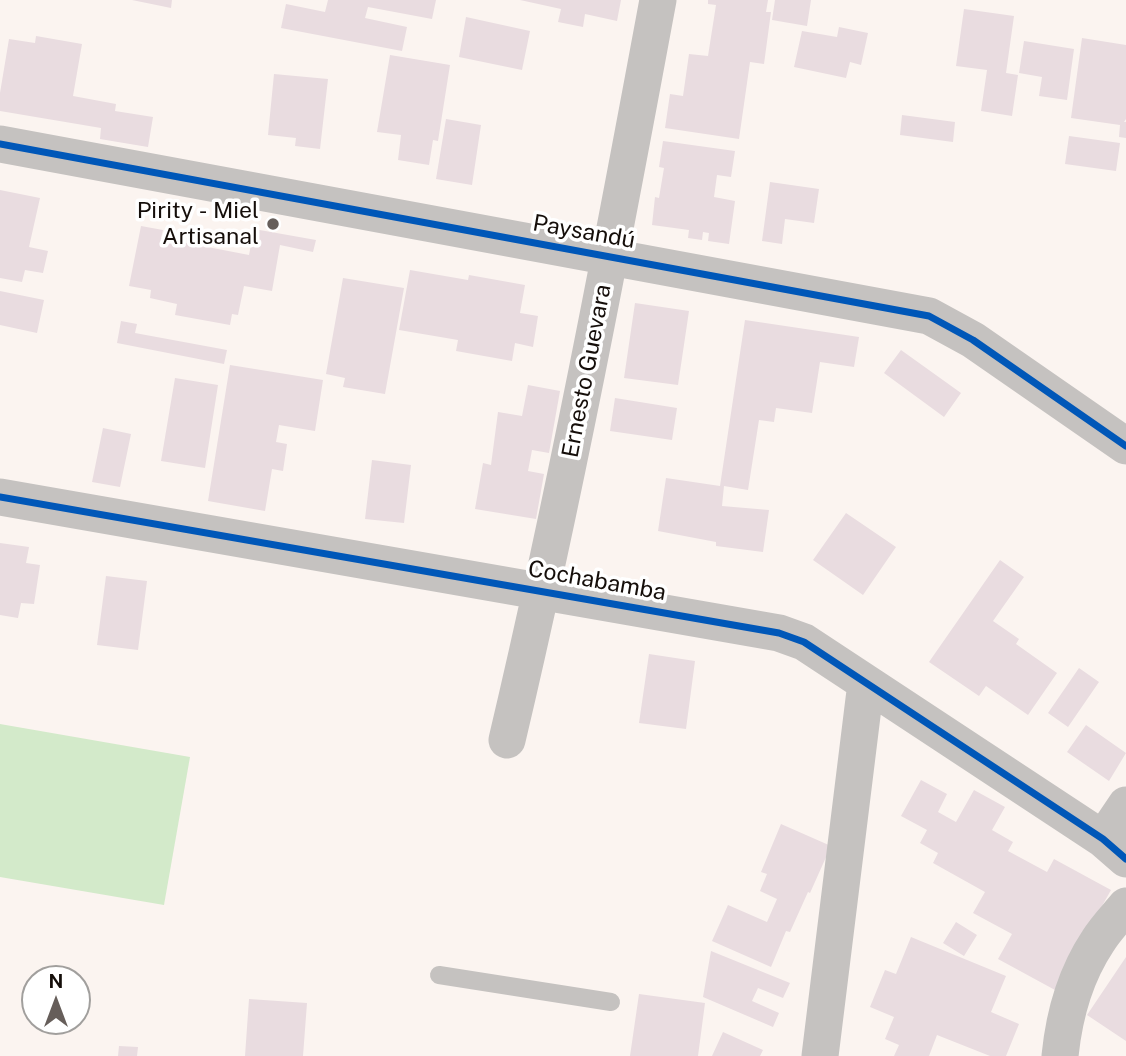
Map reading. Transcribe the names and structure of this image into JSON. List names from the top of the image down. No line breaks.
{"streets":{"street":["Paysandú","Ernesto Guevara","Cochabamba"]},"crossings":[["Paysandú","Ernesto Guevara"],["Ernesto Guevara","Cochabamba"]],"places":["Pirity - Miel Artisanal"],"north":"top"}
